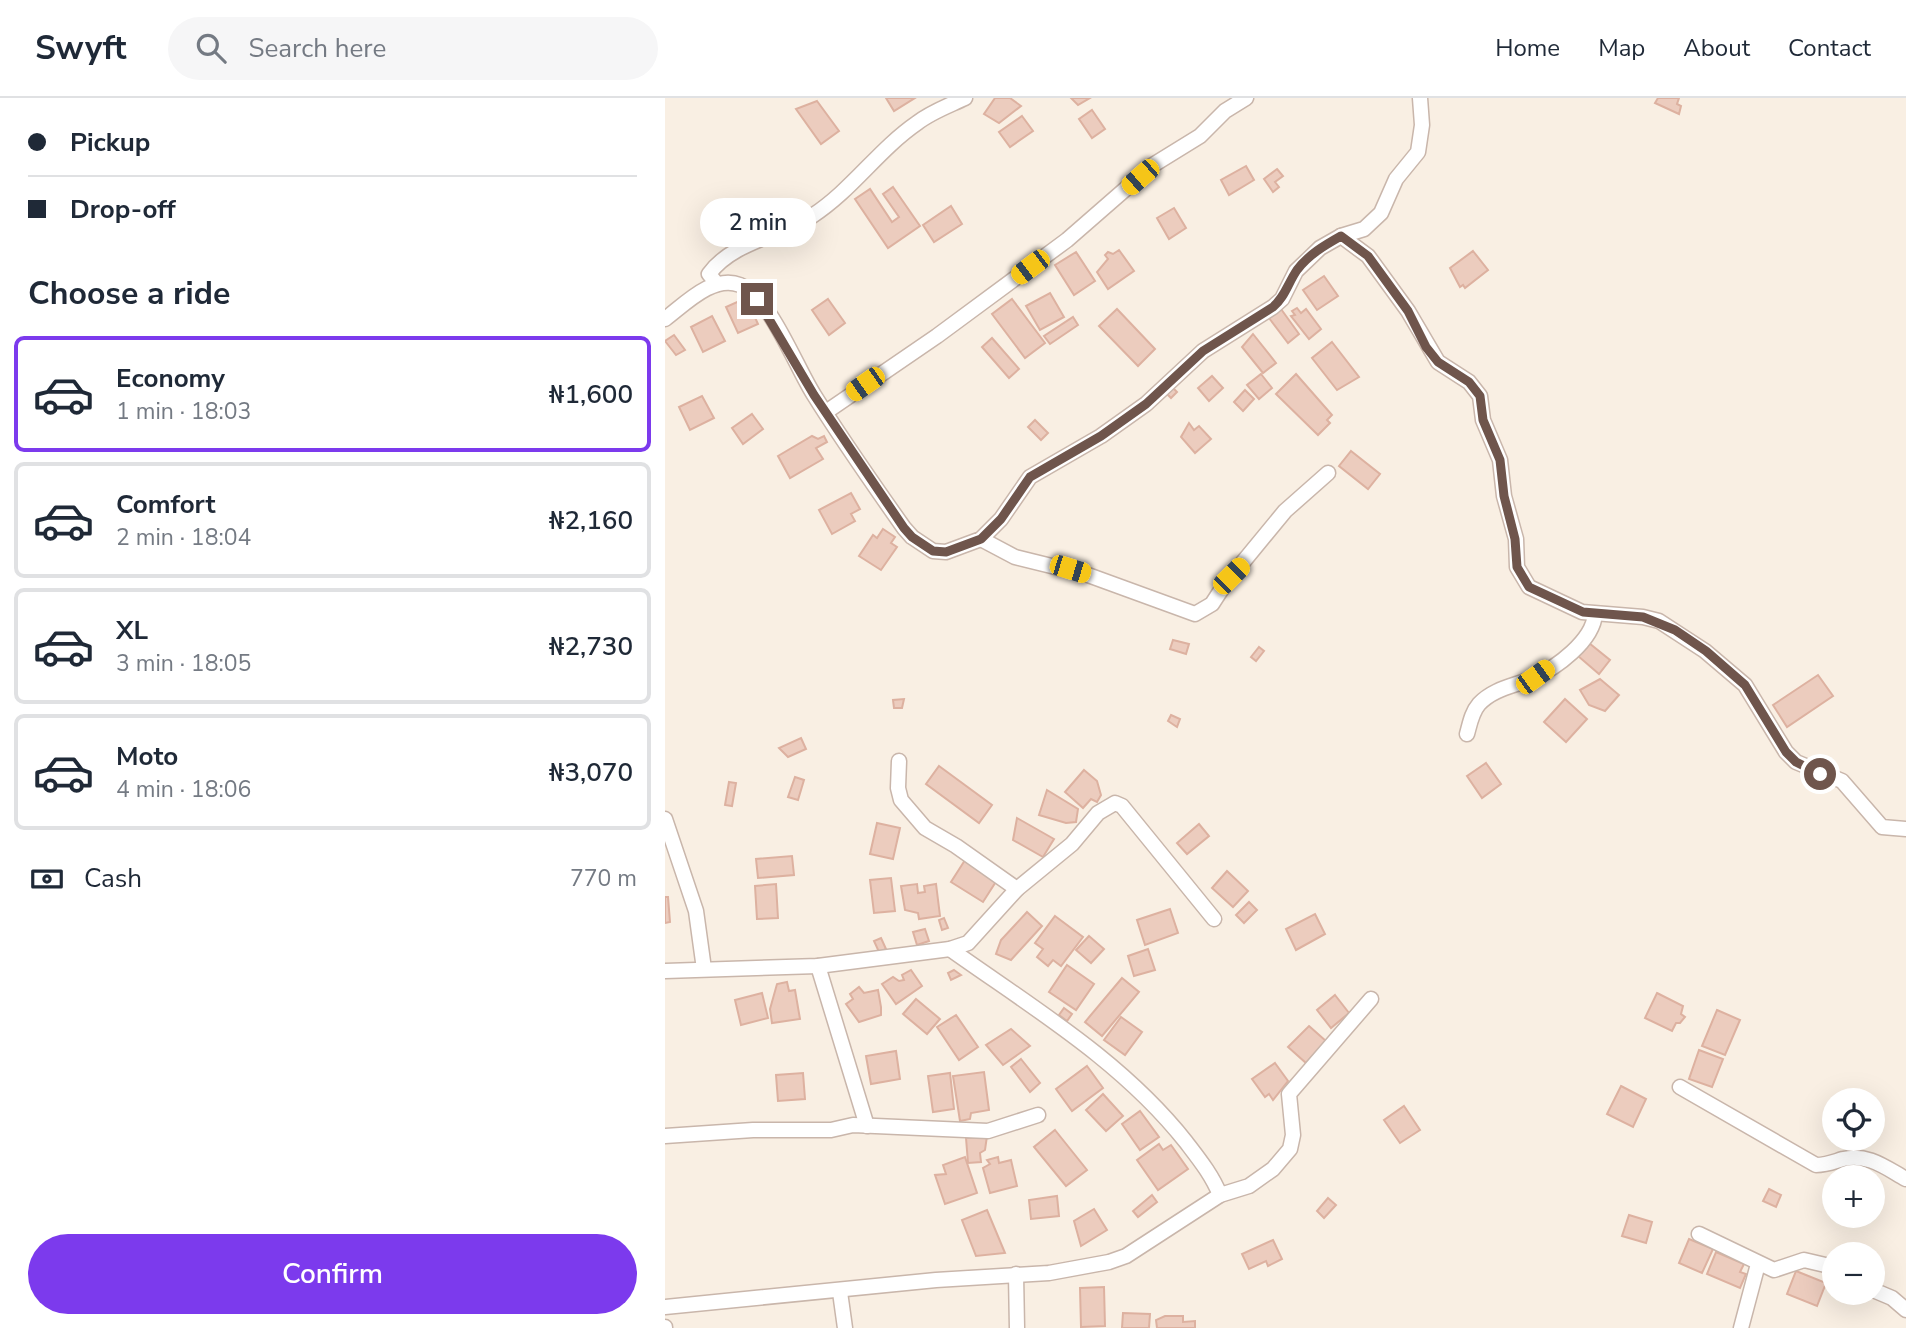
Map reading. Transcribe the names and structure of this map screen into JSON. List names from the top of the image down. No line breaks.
{"page":{"header":"Swyft","search":"Search here","nav":["Home","Map","About","Contact"],"banner":["Pickup","Drop-off"],"bubble":"2 min","heading":"Choose a ride","list":[{"name":"Economy","note":"1 min · 18:03","value":"₦1,600"},{"name":"Comfort","note":"2 min · 18:04","value":"₦2,160"},{"name":"XL","note":"3 min · 18:05","value":"₦2,730"},{"name":"Moto","note":"4 min · 18:06","value":"₦3,070"}],"pay":["Cash","770 m"],"map_buttons":["+","−"],"buttons":"Confirm"}}
